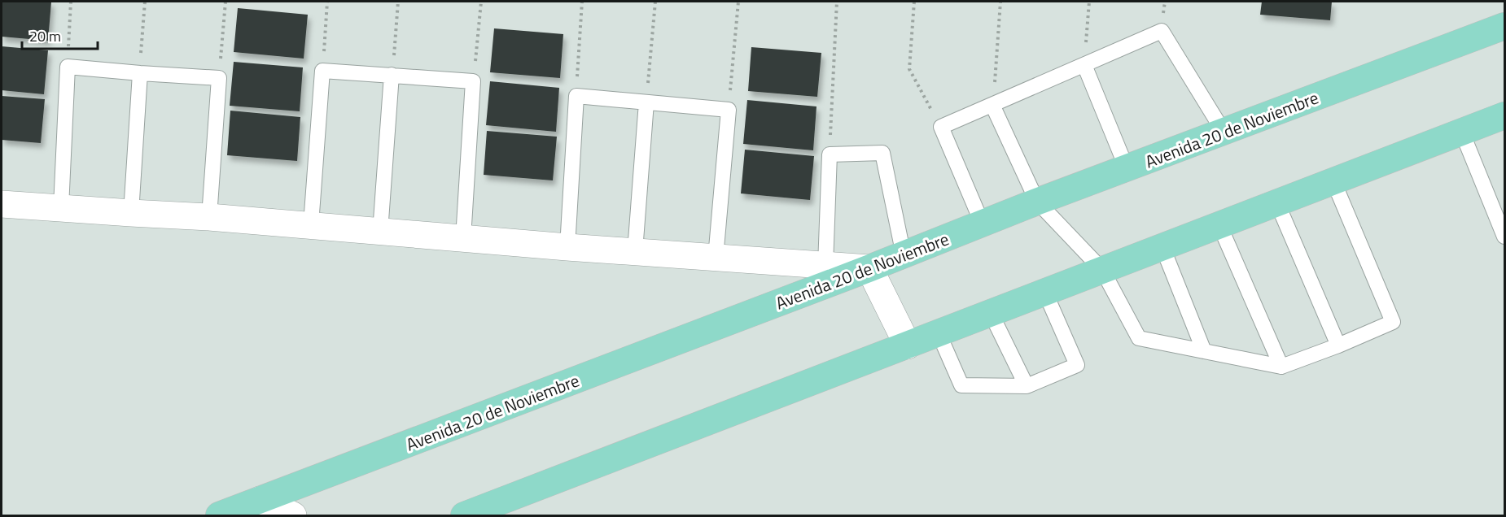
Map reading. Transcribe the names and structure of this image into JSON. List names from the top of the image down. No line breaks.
{"streets":{"main road":["Avenida 20 de Noviembre"]},"scale_bar":"20 m"}
